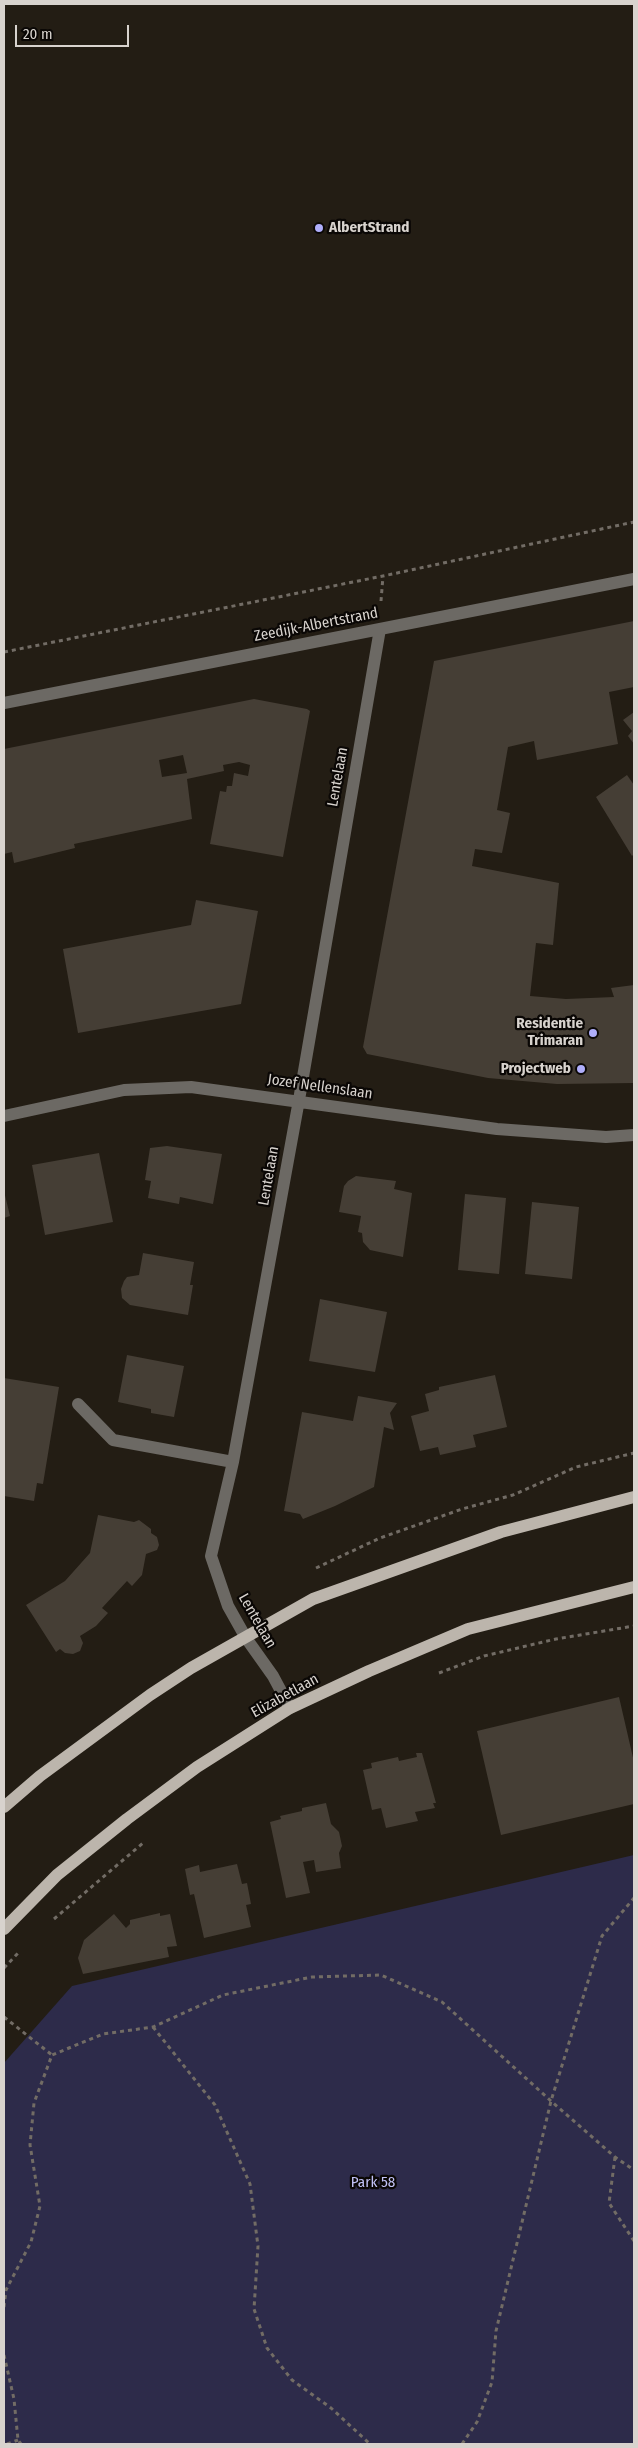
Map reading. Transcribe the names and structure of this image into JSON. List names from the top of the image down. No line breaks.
{"streets":{"main road":["Elizabetlaan"],"street":["Zeedijk-Albertstrand","Lentelaan","Jozef Nellenslaan"]},"crossings":[["Zeedijk-Albertstrand","Lentelaan"],["Lentelaan","Jozef Nellenslaan"],["Lentelaan","Elizabetlaan"]],"parks":["Park 58"],"places":["AlbertStrand","Residentie Trimaran","Projectweb"],"scale_bar":"20 m"}
